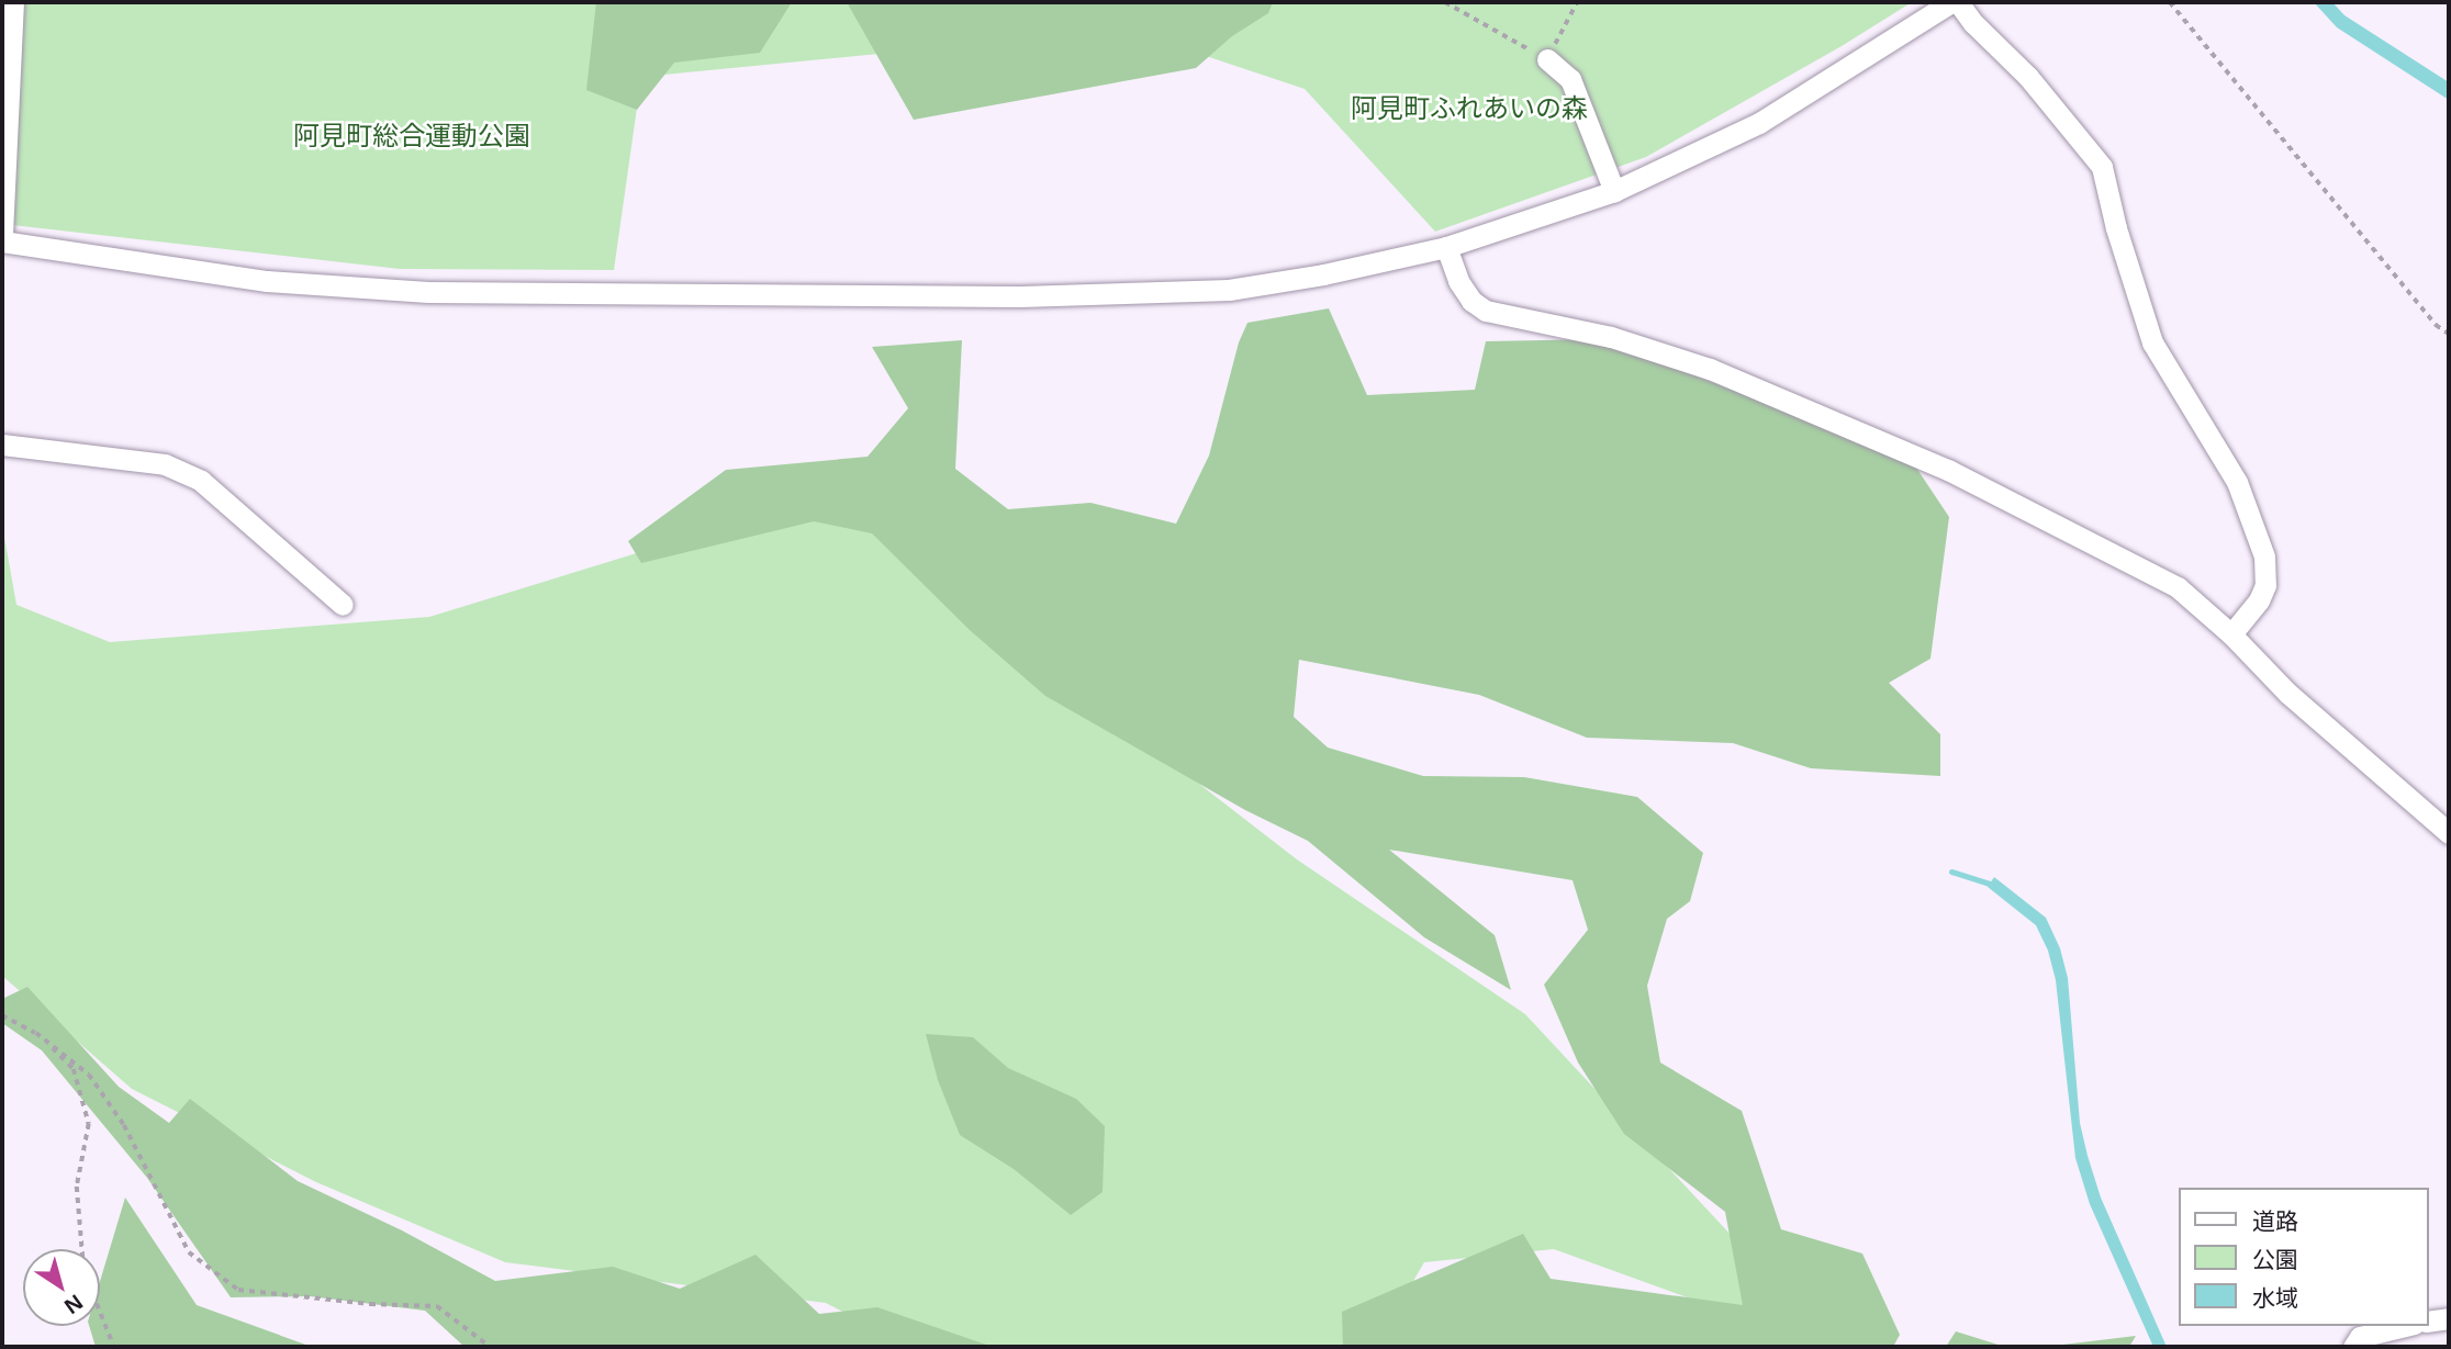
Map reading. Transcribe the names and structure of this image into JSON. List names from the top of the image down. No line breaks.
{"parks":["阿見町ふれあいの森","阿見町総合運動公園"],"legend":["道路","公園","水域"],"north":"bottom right"}
